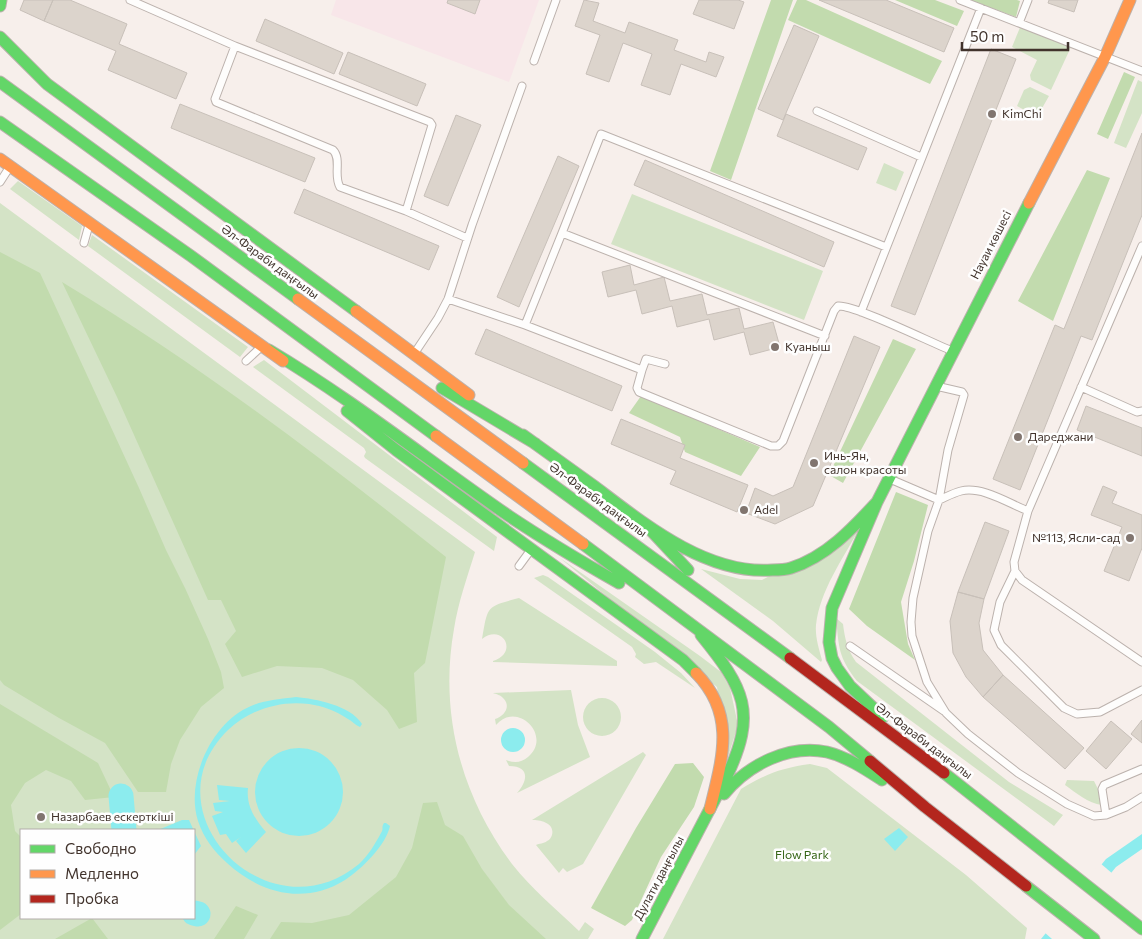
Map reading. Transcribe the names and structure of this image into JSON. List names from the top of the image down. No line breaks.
{"streets":{"main road":["Науаи көшесі","Әл-Фараби даңғылы","Дулати даңғылы"]},"crossings":[["Науаи көшесі","Әл-Фараби даңғылы"]],"parks":["Flow Park"],"places":["KimChi","Куаныш","Дареджани","Инь-Ян, салон красоты","Adel","№113, Ясли-сад","Назарбаев ескерткіші"],"legend":["Свободно","Медленно","Пробка"],"scale_bar":"50 m"}
